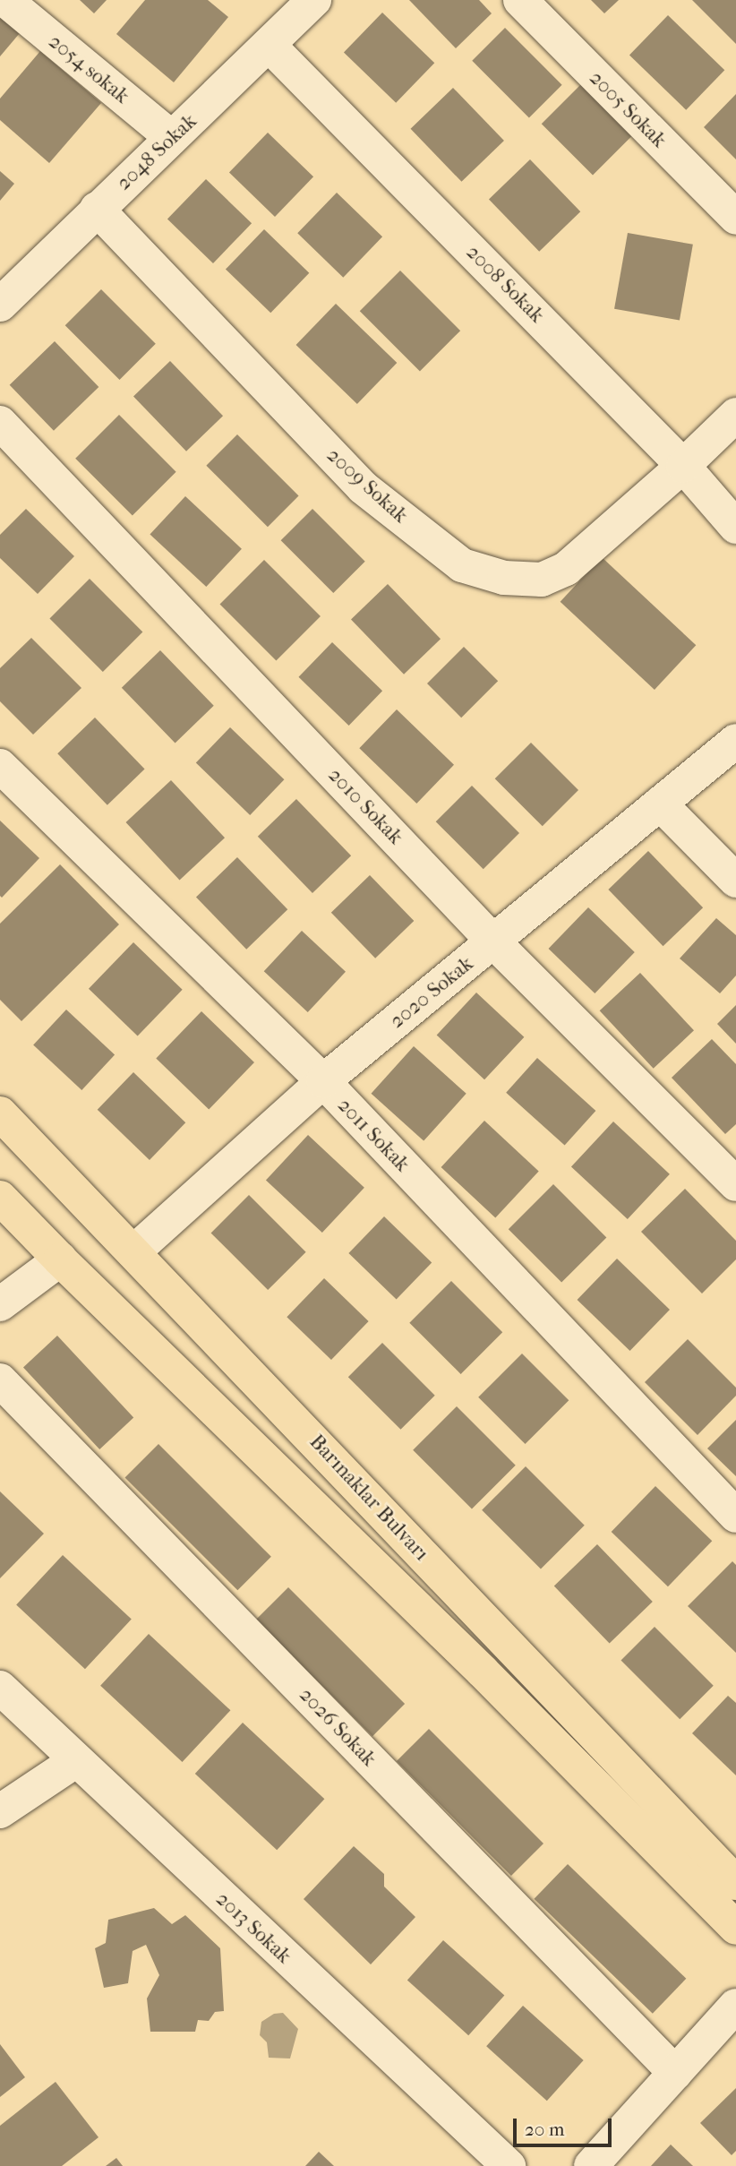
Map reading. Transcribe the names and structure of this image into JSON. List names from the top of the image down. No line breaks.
{"streets":{"main road":["Barınaklar Bulvarı"],"street":["2054 sokak","2005 Sokak","2048 Sokak","2008 Sokak","2009 Sokak","2010 Sokak","2020 Sokak","2011 Sokak","2026 Sokak","2013 Sokak"]},"crossings":[["2054 sokak","2048 Sokak"],["2048 Sokak","2008 Sokak"],["2048 Sokak","2009 Sokak"],["2008 Sokak","2009 Sokak"],["2010 Sokak","2020 Sokak"],["2020 Sokak","2011 Sokak"],["2020 Sokak","Barınaklar Bulvarı"]],"scale_bar":"20 m"}
